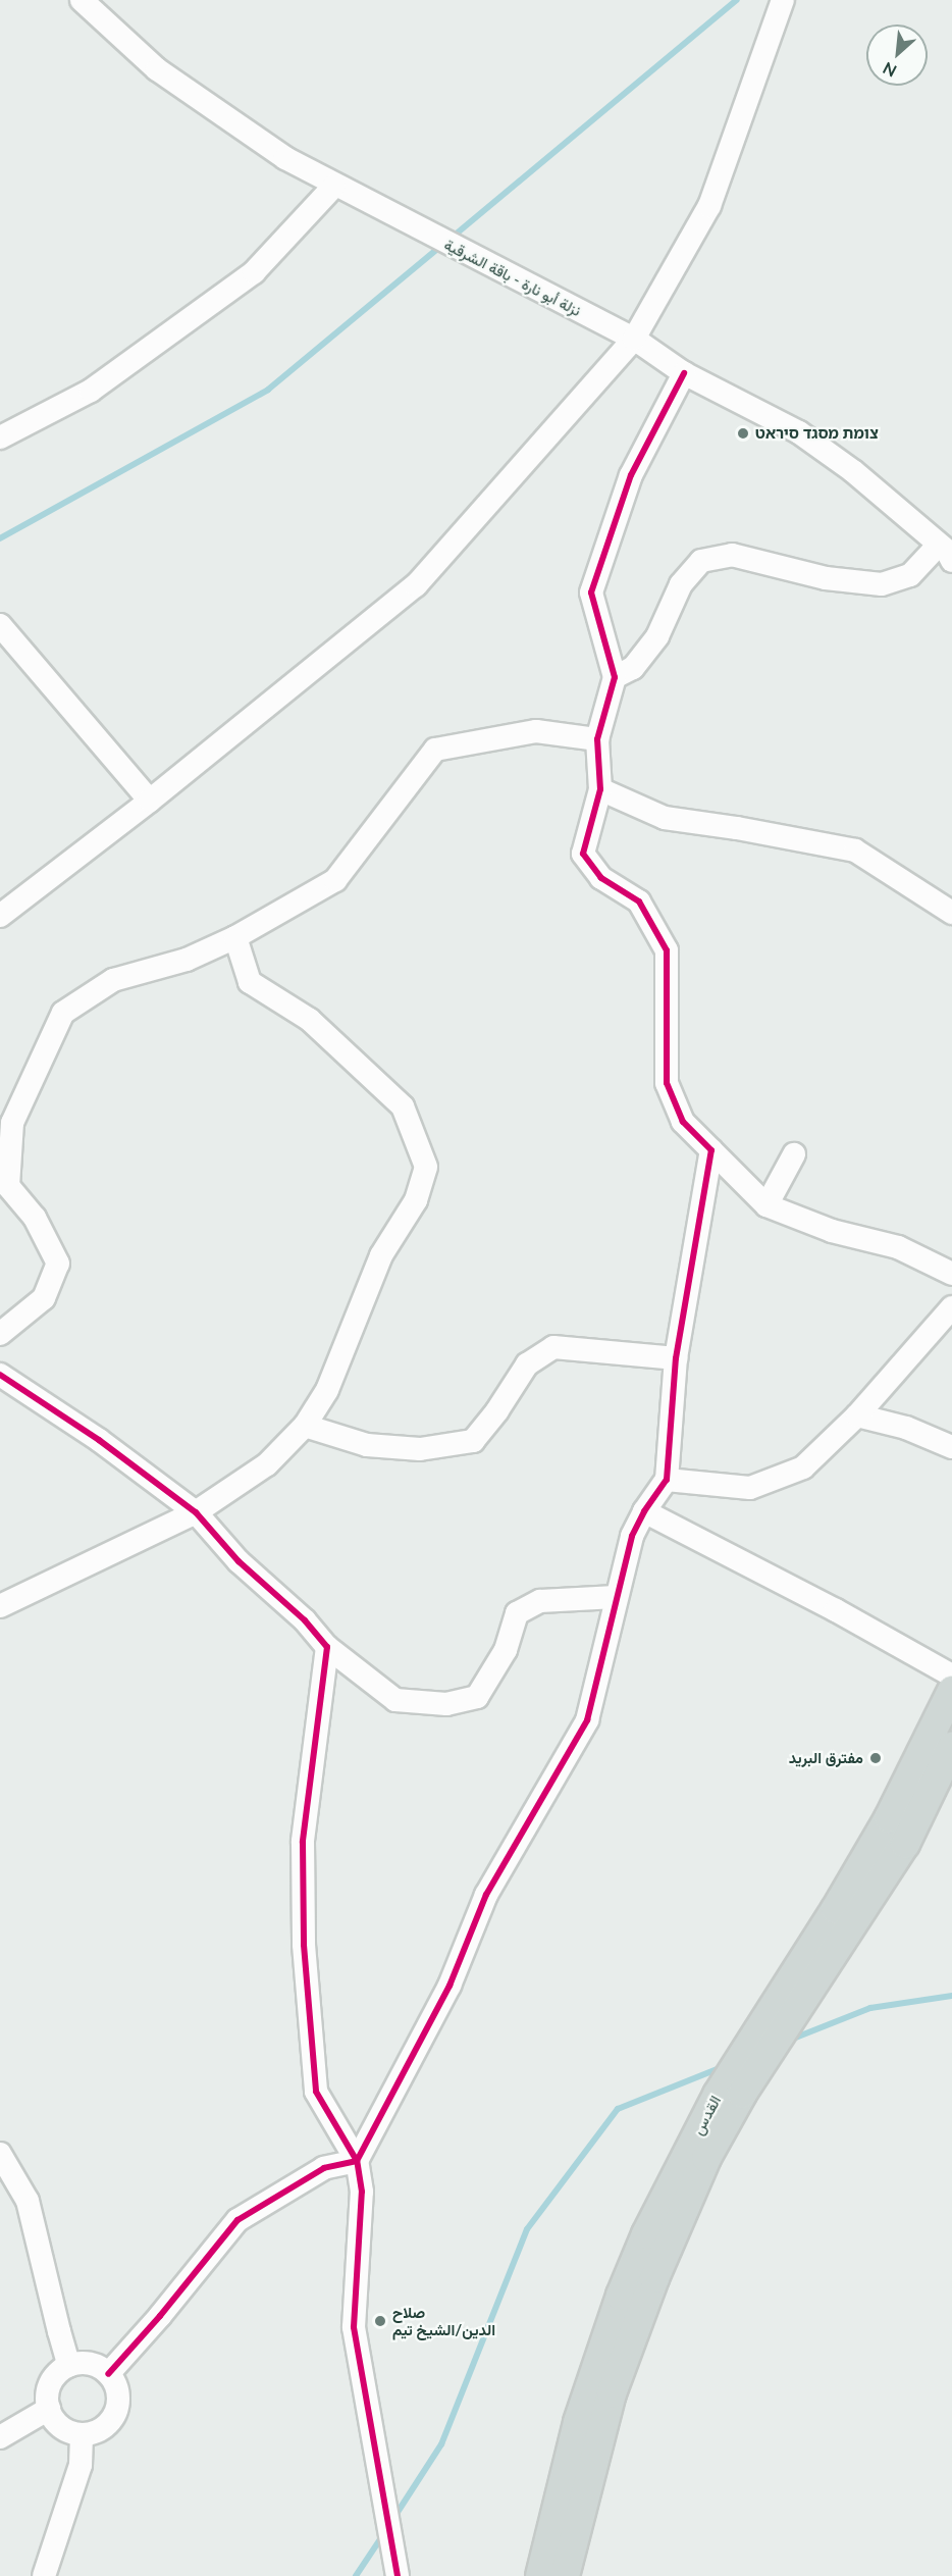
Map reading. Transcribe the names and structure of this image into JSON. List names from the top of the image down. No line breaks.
{"streets":{"main road":["القدس"],"street":["نزلة أبو نارة - باقة الشرقية"]},"places":["צומת מסגד סיראט","مفترق البريد","صلاح الدين/الشيخ تيم"],"north":"bottom left"}
